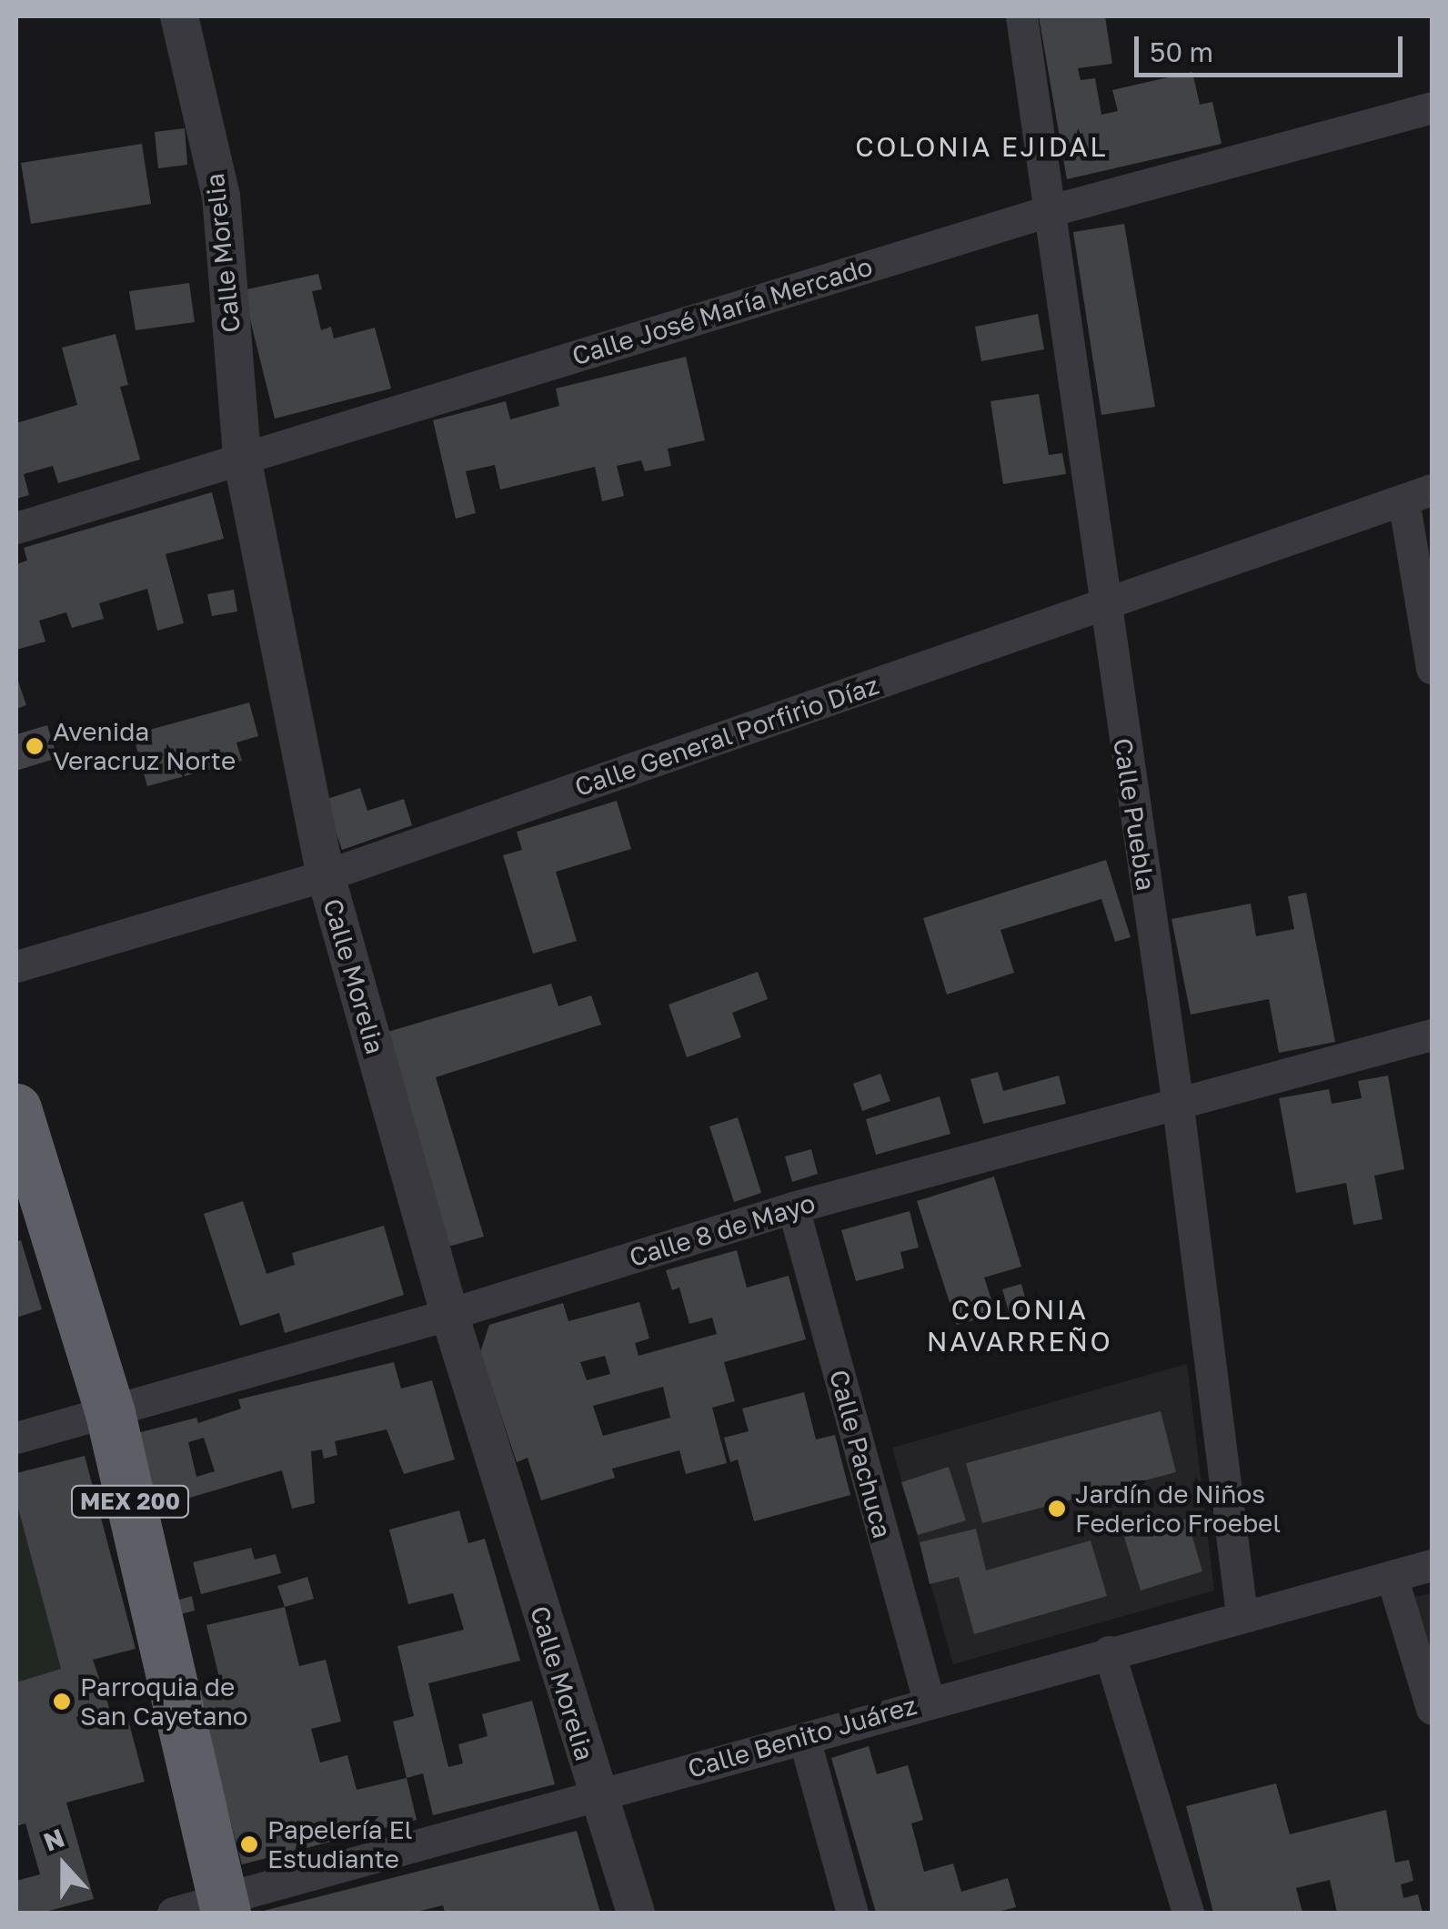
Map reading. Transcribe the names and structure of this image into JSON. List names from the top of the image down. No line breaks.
{"streets":{"highway":["MEX 200"],"street":["Calle Morelia","Calle José María Mercado","Calle General Porfirio Díaz","Calle Puebla","Calle 8 de Mayo","Calle Pachuca","Calle Benito Juárez"]},"crossings":[["Calle Morelia","Calle José María Mercado"],["Calle Morelia","Calle General Porfirio Díaz"],["Calle Morelia","Calle 8 de Mayo"],["Calle Morelia","Calle Benito Juárez"],["Calle José María Mercado","Calle Puebla"],["Calle General Porfirio Díaz","Calle Puebla"],["Calle Puebla","Calle 8 de Mayo"],["Calle Puebla","Calle Benito Juárez"],["Calle 8 de Mayo","Calle Pachuca"],["Calle 8 de Mayo","MEX 200"],["Calle Pachuca","Calle Benito Juárez"],["MEX 200","Calle Benito Juárez"]],"districts":["COLONIA EJIDAL","COLONIA NAVARREÑO"],"places":["Avenida Veracruz Norte","Jardín de Niños Federico Froebel","Parroquia de San Cayetano","Papelería El Estudiante"],"scale_bar":"50 m","north":"top"}
